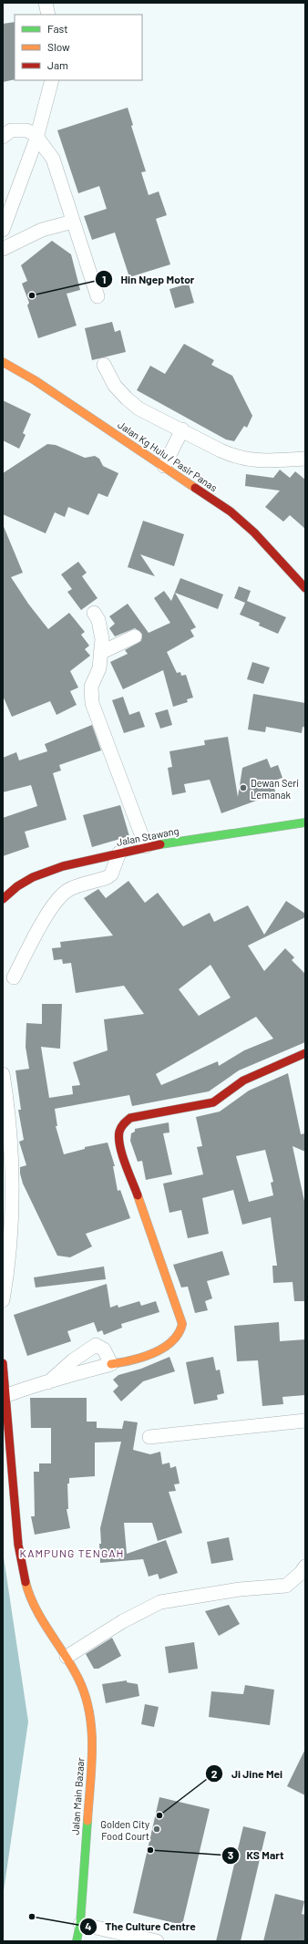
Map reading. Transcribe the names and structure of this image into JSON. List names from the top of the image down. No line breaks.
{"streets":{"street":["Jalan Kg Hulu / Pasir Panas","Jalan Stawang","Jalan Main Bazaar"]},"districts":["KAMPUNG TENGAH"],"places":["Hin Ngep Motor","Dewan Seri Lemanak","Ji Jine Mei","Golden City Food Court","KS Mart","The Culture Centre"],"legend":["Fast","Slow","Jam"]}
